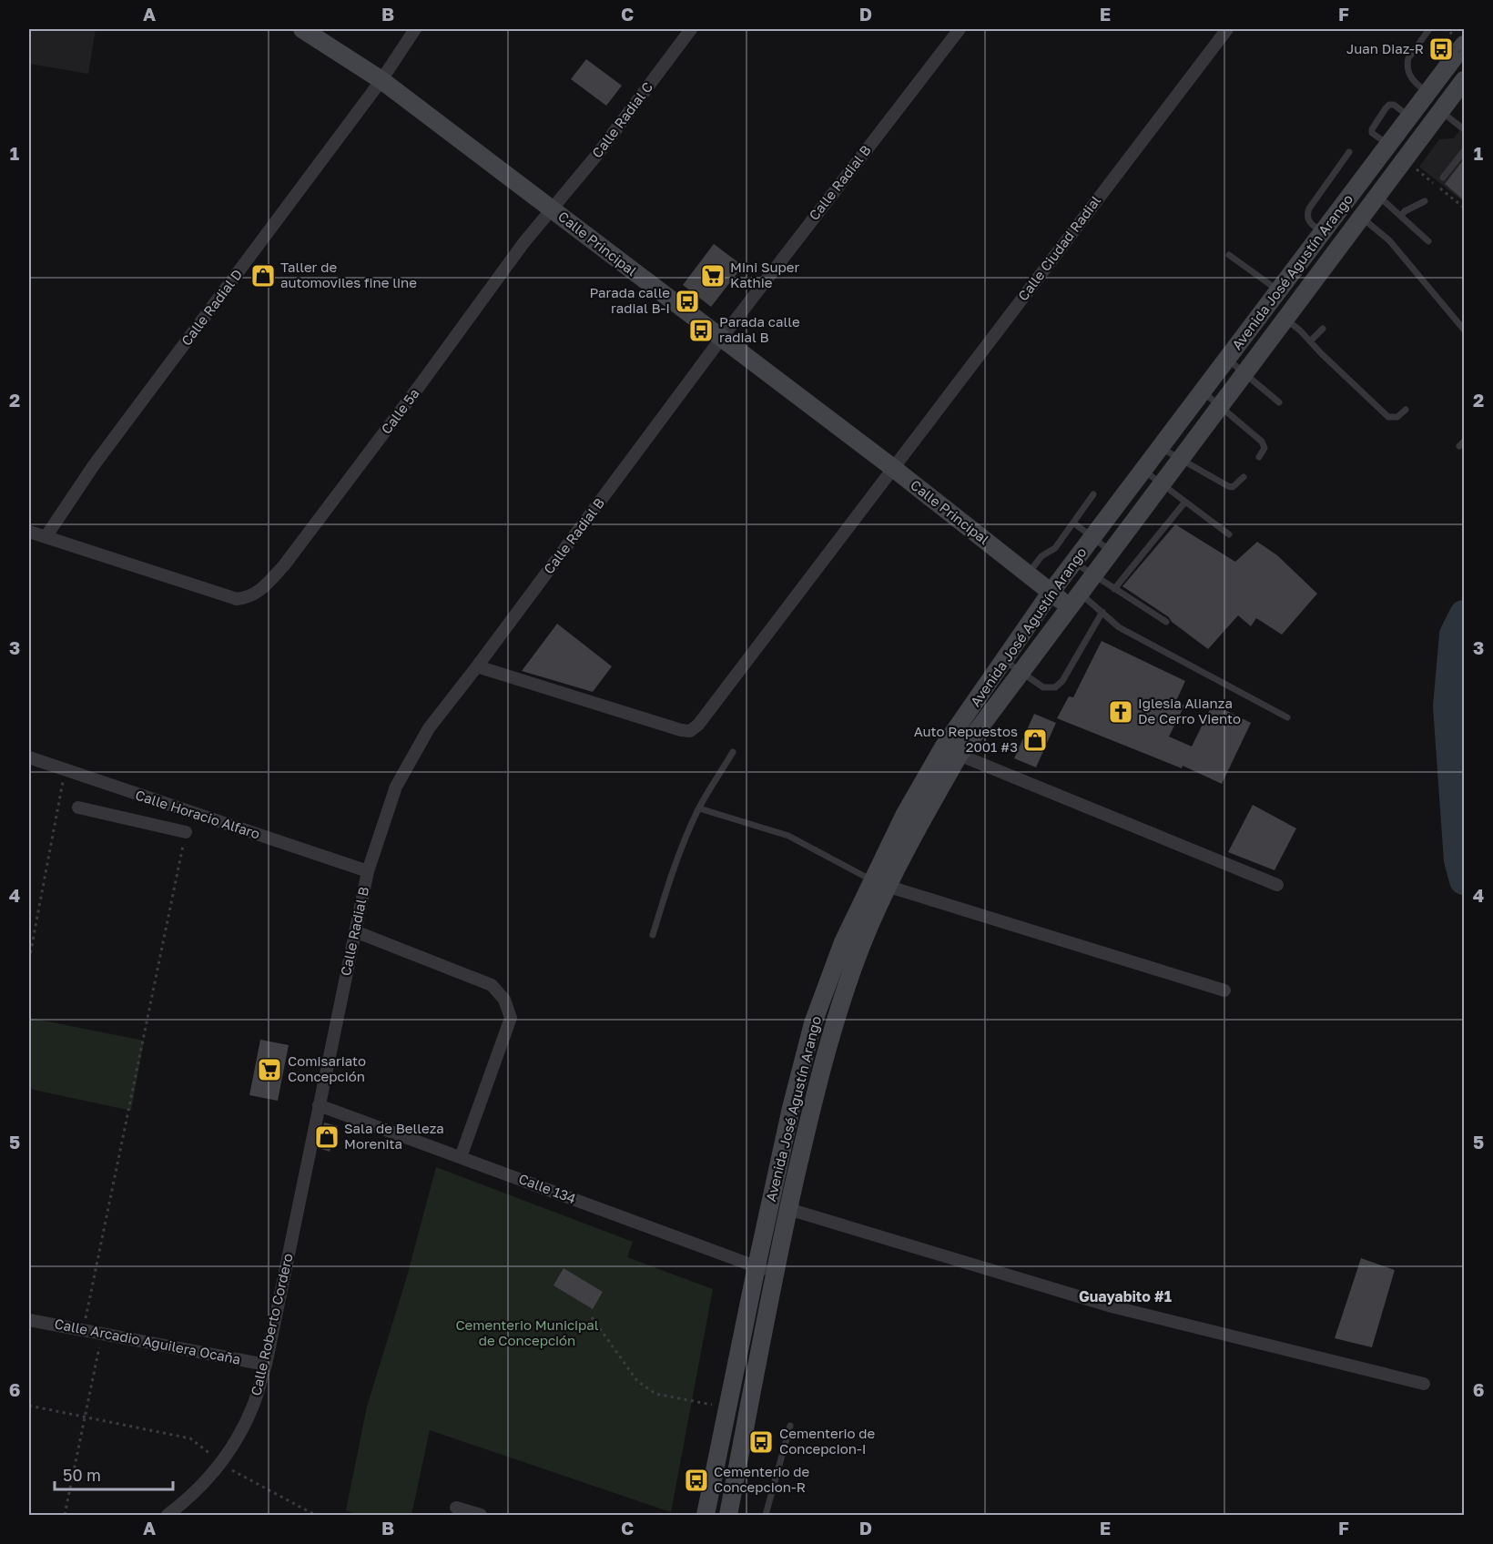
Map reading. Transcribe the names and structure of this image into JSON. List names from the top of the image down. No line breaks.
{"streets":{"main road":["Calle Principal","Avenida José Agustín Arango"],"street":["Calle Radial C","Calle Radial B","Calle Ciudad Radial","Calle Radial D","Calle 5a","Calle Horacio Alfaro","Calle 134","Calle Roberto Cordero","Calle Arcadio Aguilera Ocaña"]},"crossings":[["Calle Radial C","Calle Principal"],["Calle Radial C","Calle 5a"],["Calle Radial B","Calle Principal"],["Calle Radial B","Calle Ciudad Radial"],["Calle Radial B","Calle Horacio Alfaro"],["Calle Radial B","Calle 134"],["Calle Radial B","Calle Roberto Cordero"],["Calle Principal","Calle Ciudad Radial"],["Calle Principal","Avenida José Agustín Arango"],["Calle Principal","Calle Radial D"],["Calle Principal","Calle 5a"],["Avenida José Agustín Arango","Calle 134"],["Calle Radial D","Calle 5a"],["Calle 134","Calle Roberto Cordero"],["Calle Roberto Cordero","Calle Arcadio Aguilera Ocaña"]],"districts":["Guayabito #1"],"parks":["Cementerio Municipal de Concepción"],"places":{"bus stop":["Juan Diaz-R","Parada calle radial B-I","Parada calle radial B","Cementerio de Concepcion-I","Cementerio de Concepcion-R"],"shop":["Taller de automoviles fine line","Auto Repuestos 2001 #3","Sala de Belleza Morenita"],"supermarket":["Mini Super Kathie","Comisariato Concepción"],"church":["Iglesia Alianza De Cerro Viento"]},"scale_bar":"50 m","grid":{"columns":["A","B","C","D","E","F"],"rows":["1","2","3","4","5","6"]}}
